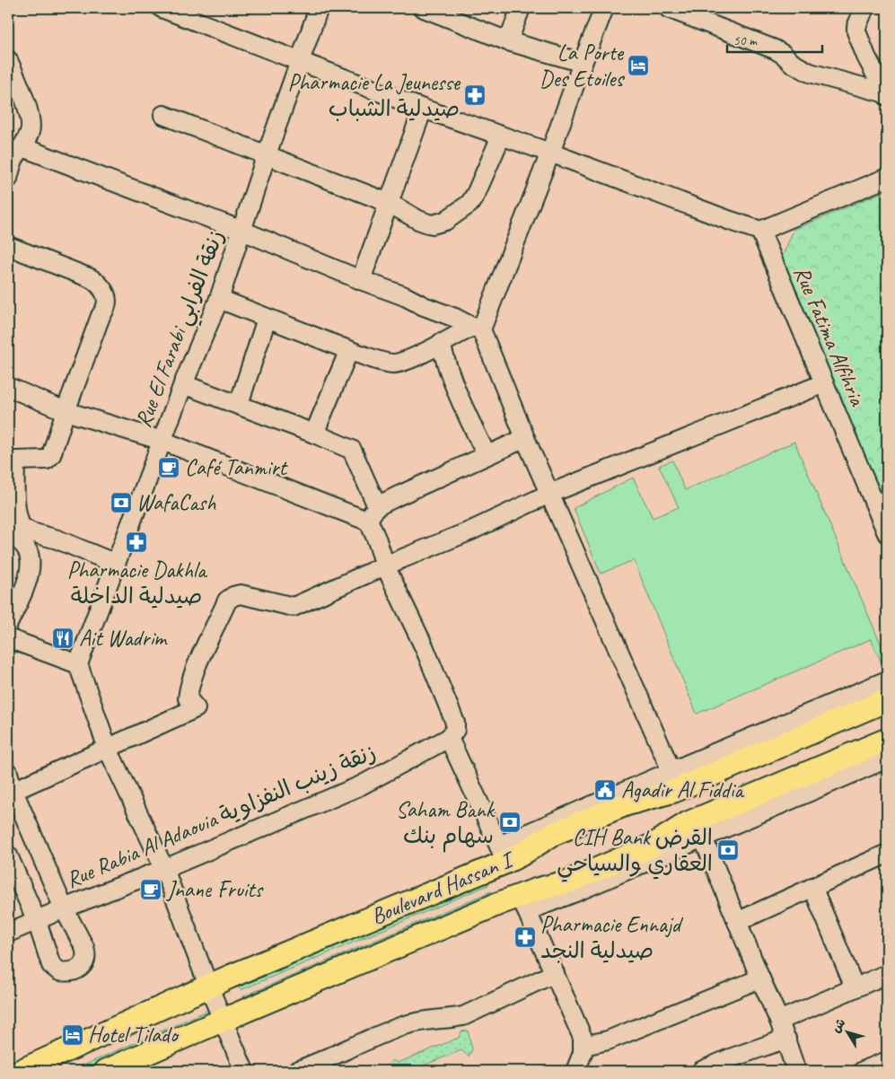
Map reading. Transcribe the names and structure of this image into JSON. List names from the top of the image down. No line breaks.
{"streets":{"main road":["Boulevard Hassan I"],"street":["Rue El Farabi زنقة الفرابي","Rue Fatima Alfihria","Rue Rabia Al Adaouia زنقة زينب النفزاوية"]},"places":{"hotel":["La Porte Des Etoiles","Hotel Tilado"],"pharmacy":["Pharmacie La Jeunesse صيدلية الشباب","Pharmacie Dakhla صيدلية الداخلة","Pharmacie Ennajd صيدلية النجد"],"cafe":["Café Tanmirt","Jnane Fruits"],"bank":["WafaCash","Saham Bank سهام بنك","CIH Bank القرض العقاري والسياحي"],"restaurant":["Ait Wadrim"],"public building":["Agadir Al Fiddia"]},"scale_bar":"50 m","north":"top left"}
